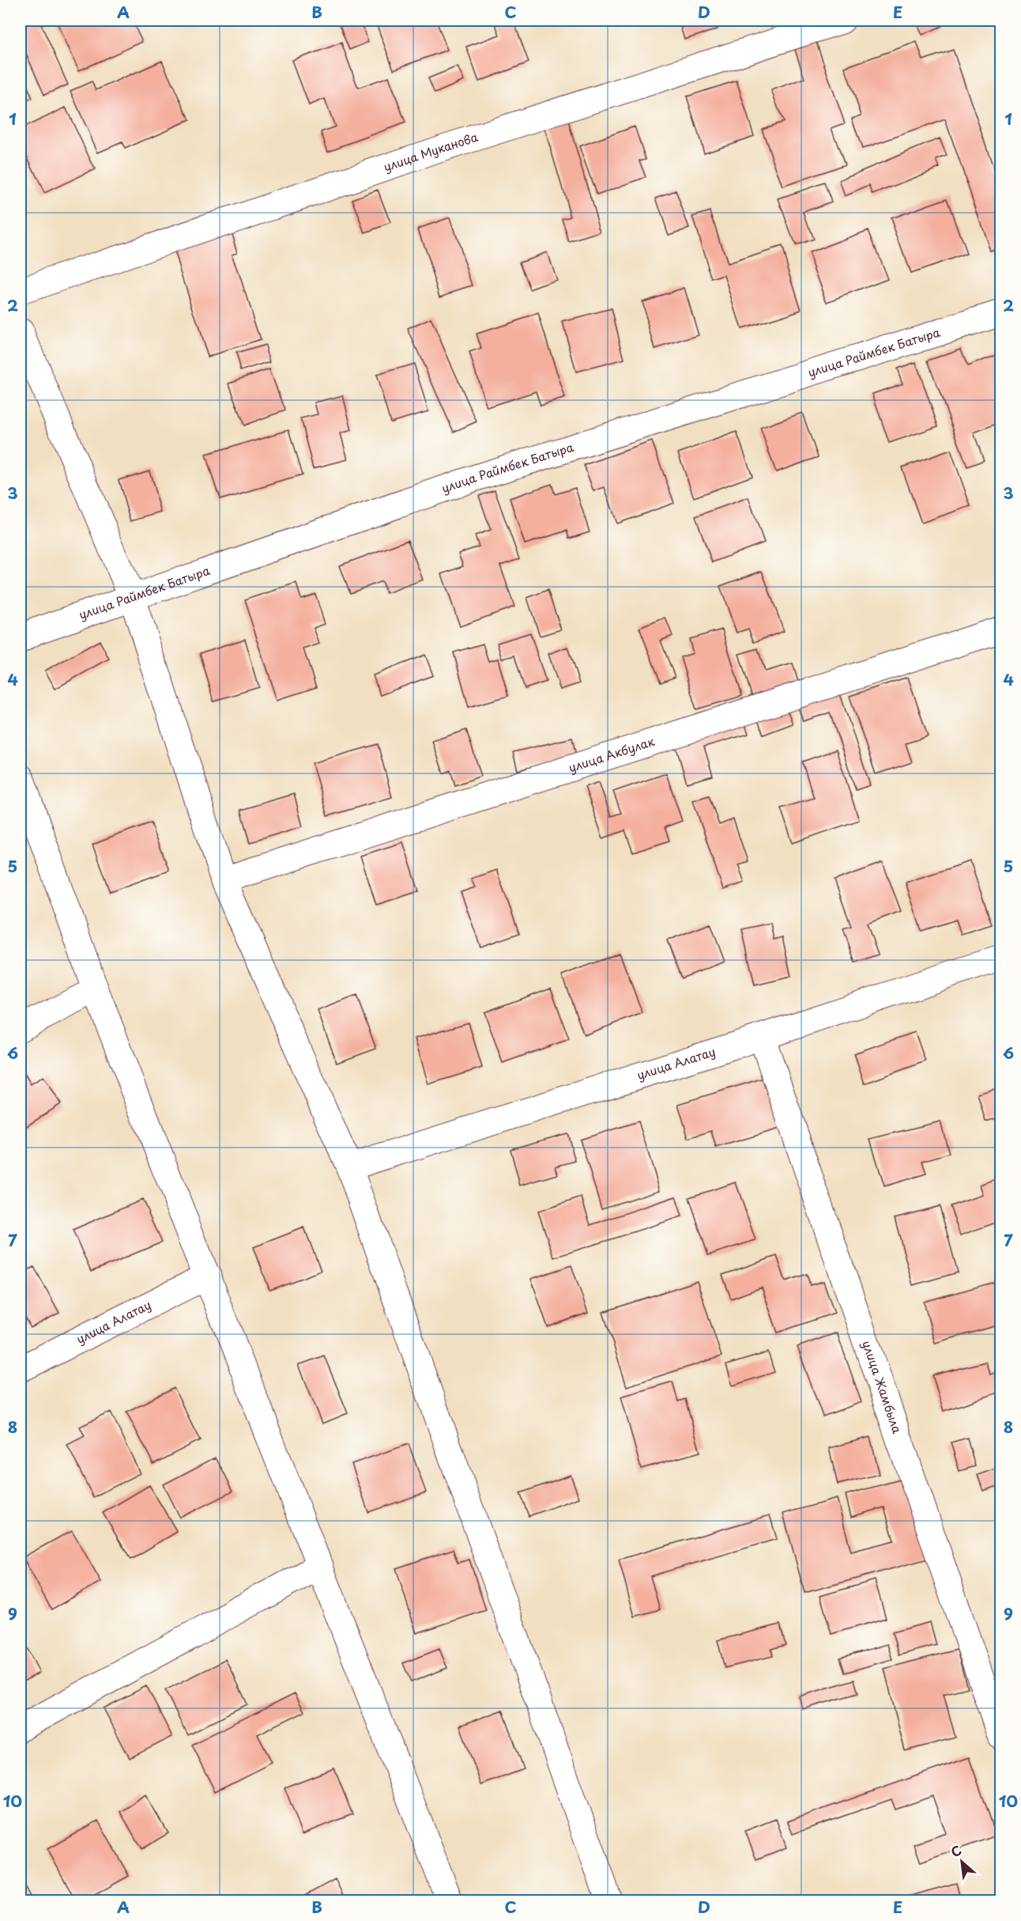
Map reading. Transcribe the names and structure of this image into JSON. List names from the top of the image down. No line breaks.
{"streets":{"street":["улица Муканова","улица Раймбек Батыра","улица Акбулак","улица Алатау","улица Жамбыла"]},"crossings":[["улица Алатау","улица Жамбыла"]],"north":"top left","grid":{"columns":["A","B","C","D","E"],"rows":["1","2","3","4","5","6","7","8","9","10"]}}
